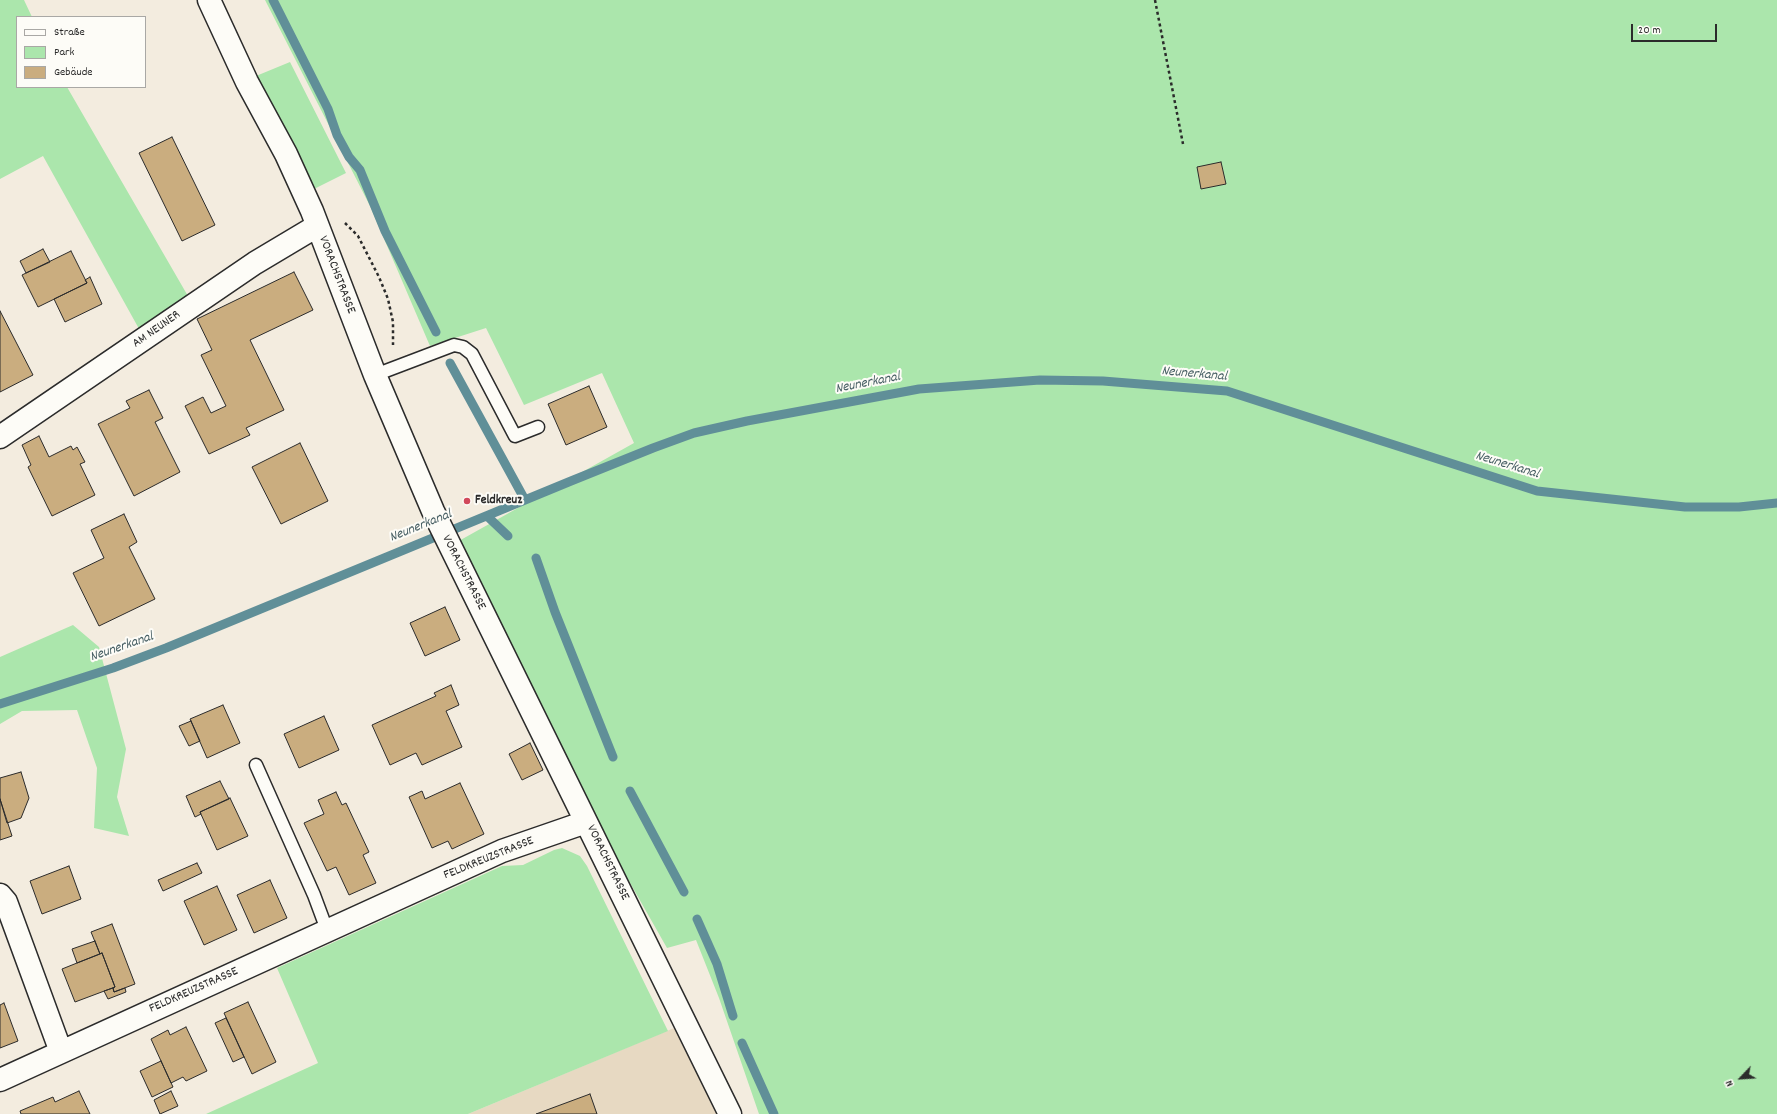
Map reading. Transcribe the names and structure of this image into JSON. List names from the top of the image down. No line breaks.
{"streets":{"street":["VORACHSTRASSE","AM NEUNER","FELDKREUZSTRASSE"]},"crossings":[["VORACHSTRASSE","AM NEUNER"],["VORACHSTRASSE","FELDKREUZSTRASSE"]],"water":["Neunerkanal"],"places":["Feldkreuz"],"legend":["Straße","Park","Gebäude"],"scale_bar":"20 m","north":"bottom left"}
